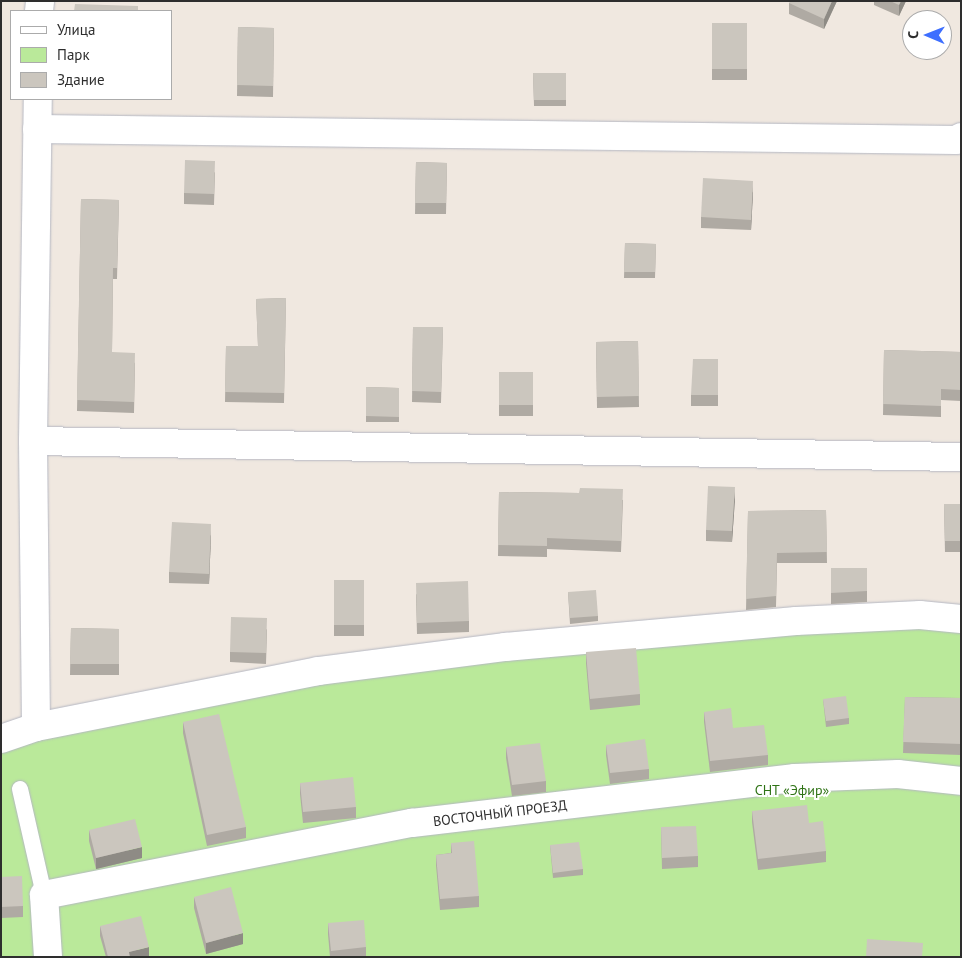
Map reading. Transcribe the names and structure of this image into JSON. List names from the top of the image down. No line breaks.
{"streets":{"street":["ВОСТОЧНЫЙ ПРОЕЗД"]},"parks":["СНТ «Эфир»"],"legend":["Улица","Парк","Здание"],"north":"left"}
